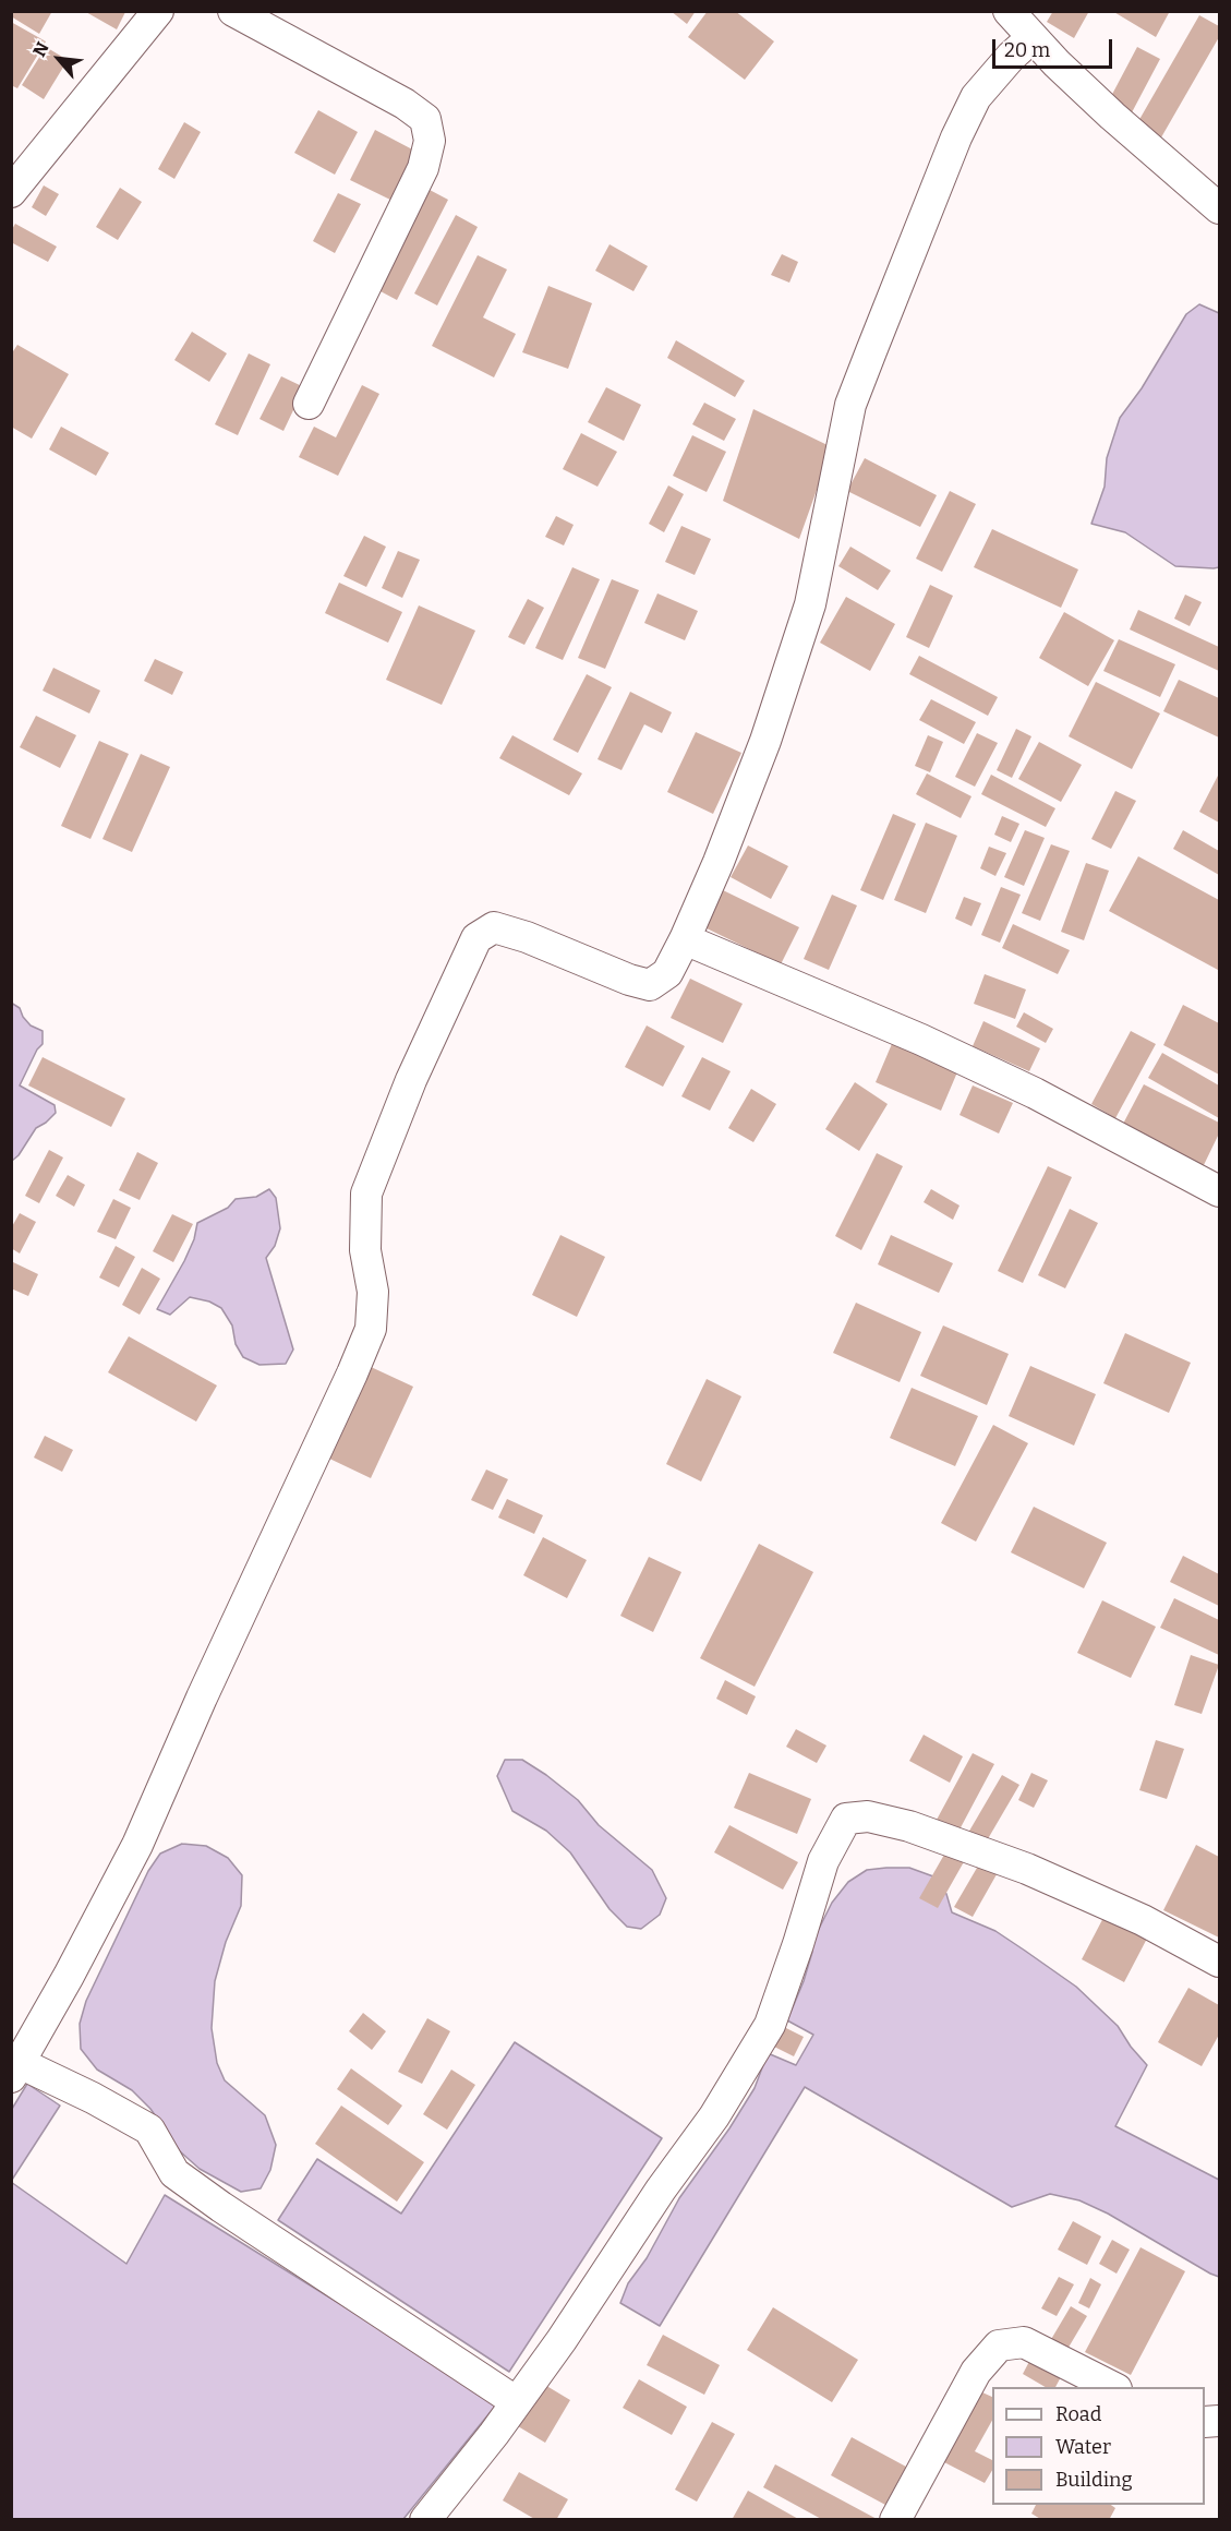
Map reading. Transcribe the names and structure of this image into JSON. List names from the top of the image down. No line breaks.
{"legend":["Road","Water","Building"],"scale_bar":"20 m","north":"top left"}
